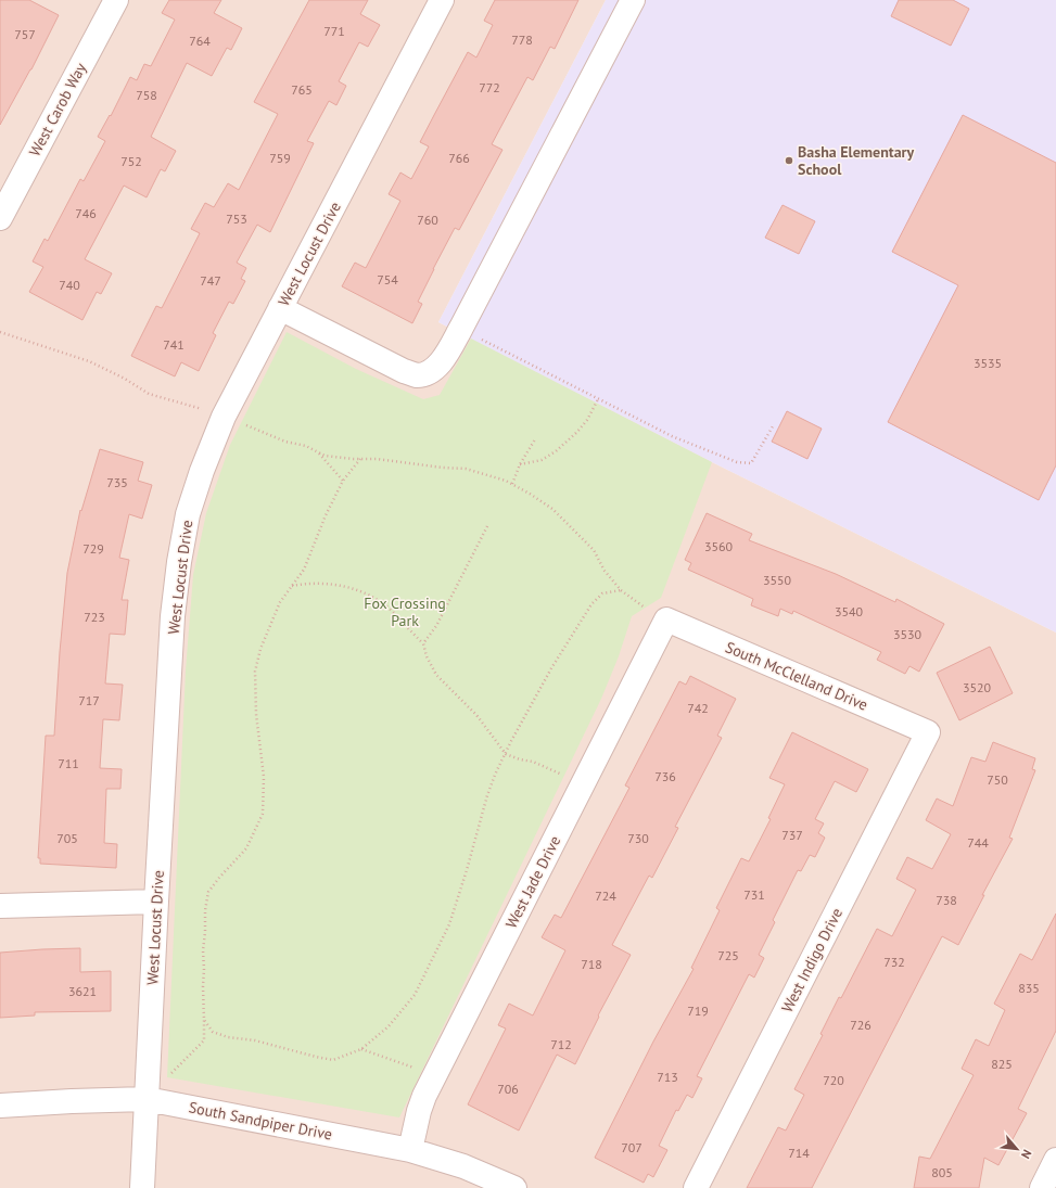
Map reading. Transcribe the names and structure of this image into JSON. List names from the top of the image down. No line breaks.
{"streets":{"street":["West Carob Way","West Locust Drive","South McClelland Drive","West Jade Drive","West Indigo Drive","South Sandpiper Drive"]},"crossings":[["West Locust Drive","South Sandpiper Drive"],["South McClelland Drive","West Jade Drive"],["South McClelland Drive","West Indigo Drive"],["West Jade Drive","South Sandpiper Drive"]],"parks":["Fox Crossing Park"],"places":["Basha Elementary School"],"house_numbers":["771","757","778","764","772","765","758","759","766","752","746","753","760","754","747","740","741","3535","735","3560","729","3550","3540","723","3530","3520","717","742","711","736","750","737","705","730","744","731","724","738","725","732","718","835","3621","719","726","712","825","713","720","706","707","714","805"],"north":"bottom right"}
